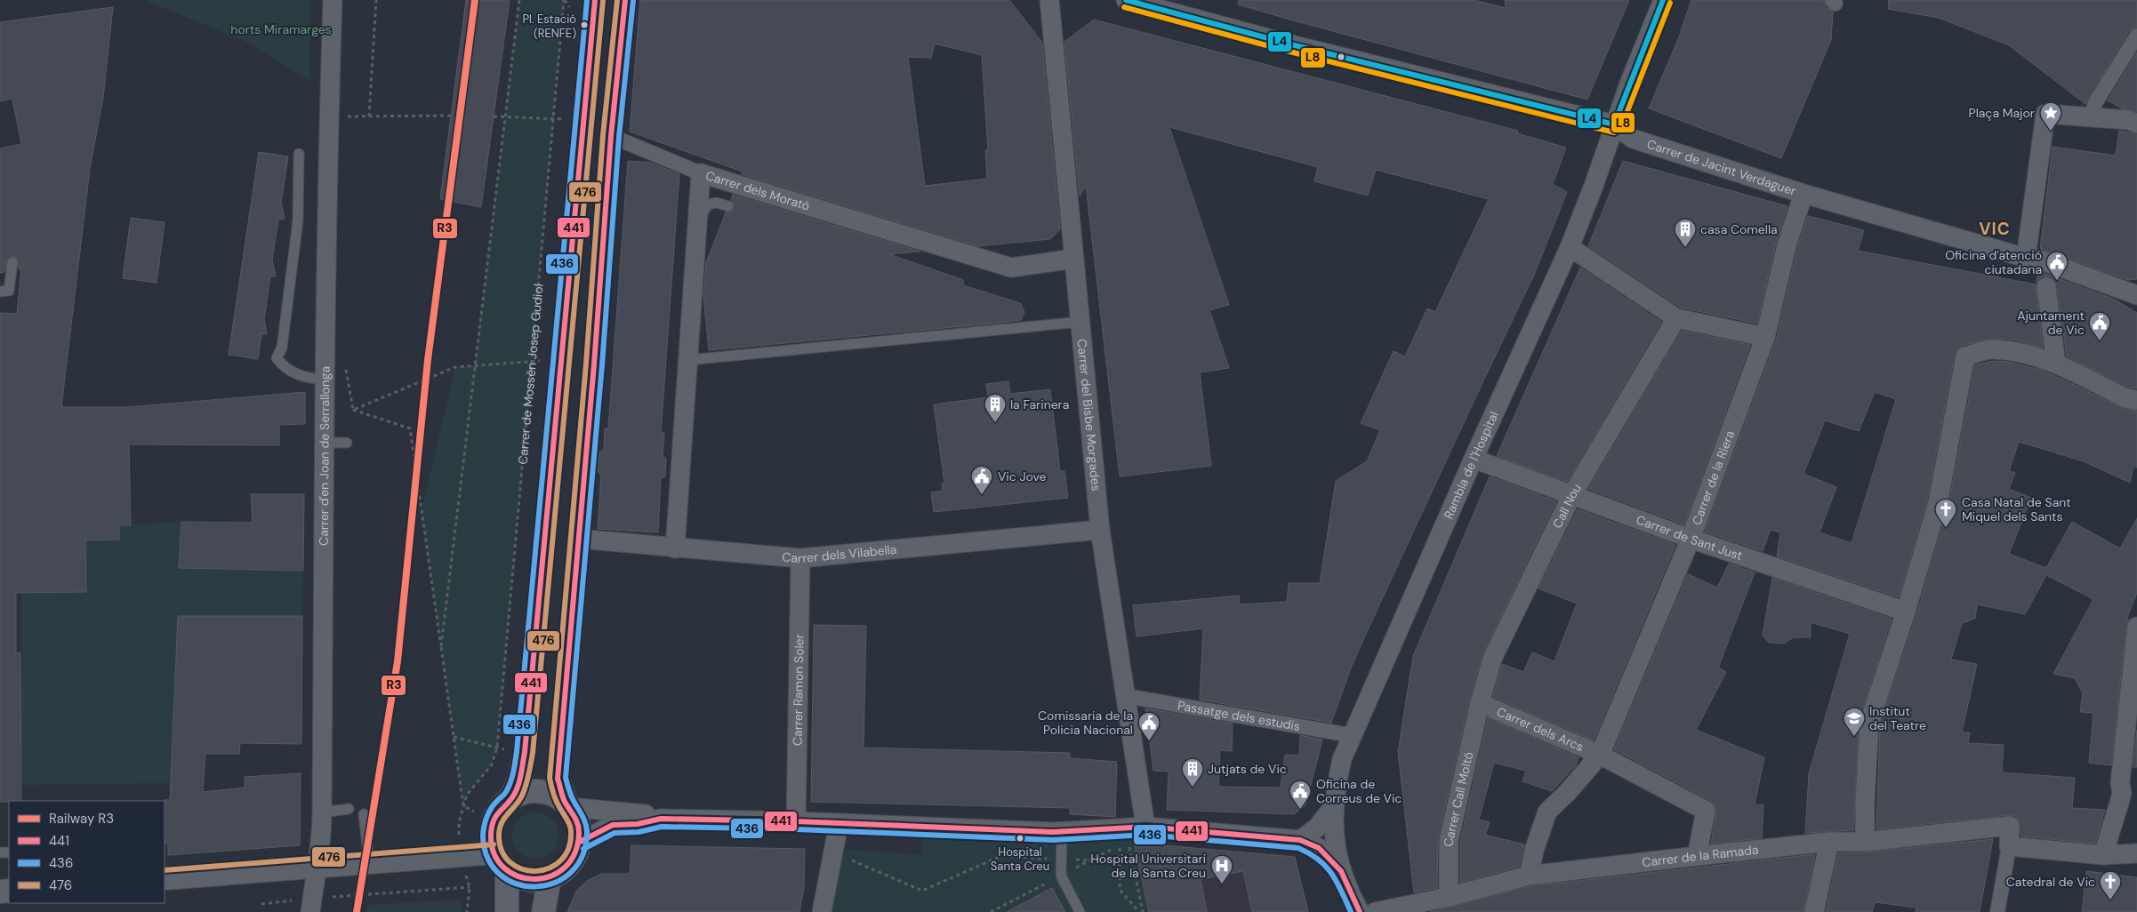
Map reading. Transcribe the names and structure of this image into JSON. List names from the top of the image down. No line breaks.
{"streets":{"street":["Carrer de Jacint Verdaguer","Carrer dels Morató","Carrer del Bisbe Morgades","Carrer d'en Joan de Serrallonga","Rambla de l'Hospital","Carrer de la Riera","Call Nou","Carrer de Sant Just","Carrer dels Vilabella","Carrer Ramon Soler","Passatge dels estudis","Carrer dels Arcs","Carrer Call Moltó","Carrer de la Ramada"],"path":["Carrer de Mossèn Josep Gudiol"]},"crossings":[["Carrer de Jacint Verdaguer","Rambla de l'Hospital"],["Carrer de Jacint Verdaguer","Carrer de la Riera"],["Carrer dels Morató","Carrer del Bisbe Morgades"],["Carrer dels Morató","Carrer dels Vilabella"],["Carrer del Bisbe Morgades","Carrer dels Vilabella"],["Carrer del Bisbe Morgades","Passatge dels estudis"],["Rambla de l'Hospital","Carrer de Sant Just"],["Rambla de l'Hospital","Passatge dels estudis"],["Carrer de la Riera","Carrer de Sant Just"],["Carrer de la Riera","Carrer dels Arcs"],["Carrer de la Riera","Carrer de la Ramada"],["Call Nou","Carrer de Sant Just"],["Call Nou","Carrer dels Arcs"],["Call Nou","Carrer Call Moltó"],["Carrer dels Vilabella","Carrer Ramon Soler"],["Carrer dels Arcs","Carrer Call Moltó"],["Carrer dels Arcs","Carrer de la Ramada"],["Carrer Call Moltó","Carrer de la Ramada"]],"districts":["VIC"],"parks":["horts Miramarges"],"places":{"other":["Pl. Estació (RENFE)","Hospital Santa Creu"],"place":["Plaça Major"],"building":["casa Comella","la Farinera","Jutjats de Vic"],"public building":["Oficina d'atenció ciutadana","Ajuntament de Vic","Vic Jove","Comissaria de la Policia Nacional","Oficina de Correus de Vic"],"church":["Casa Natal de Sant Miquel dels Sants","Catedral de Vic"],"school or university":["Institut del Teatre"],"hospital":["Hospital Universitari de la Santa Creu"]},"lines":["rail line R3","transit line 441","transit line 436","transit line 476","transit line L4","transit line L8"],"legend":["Railway R3","441","436","476"]}
